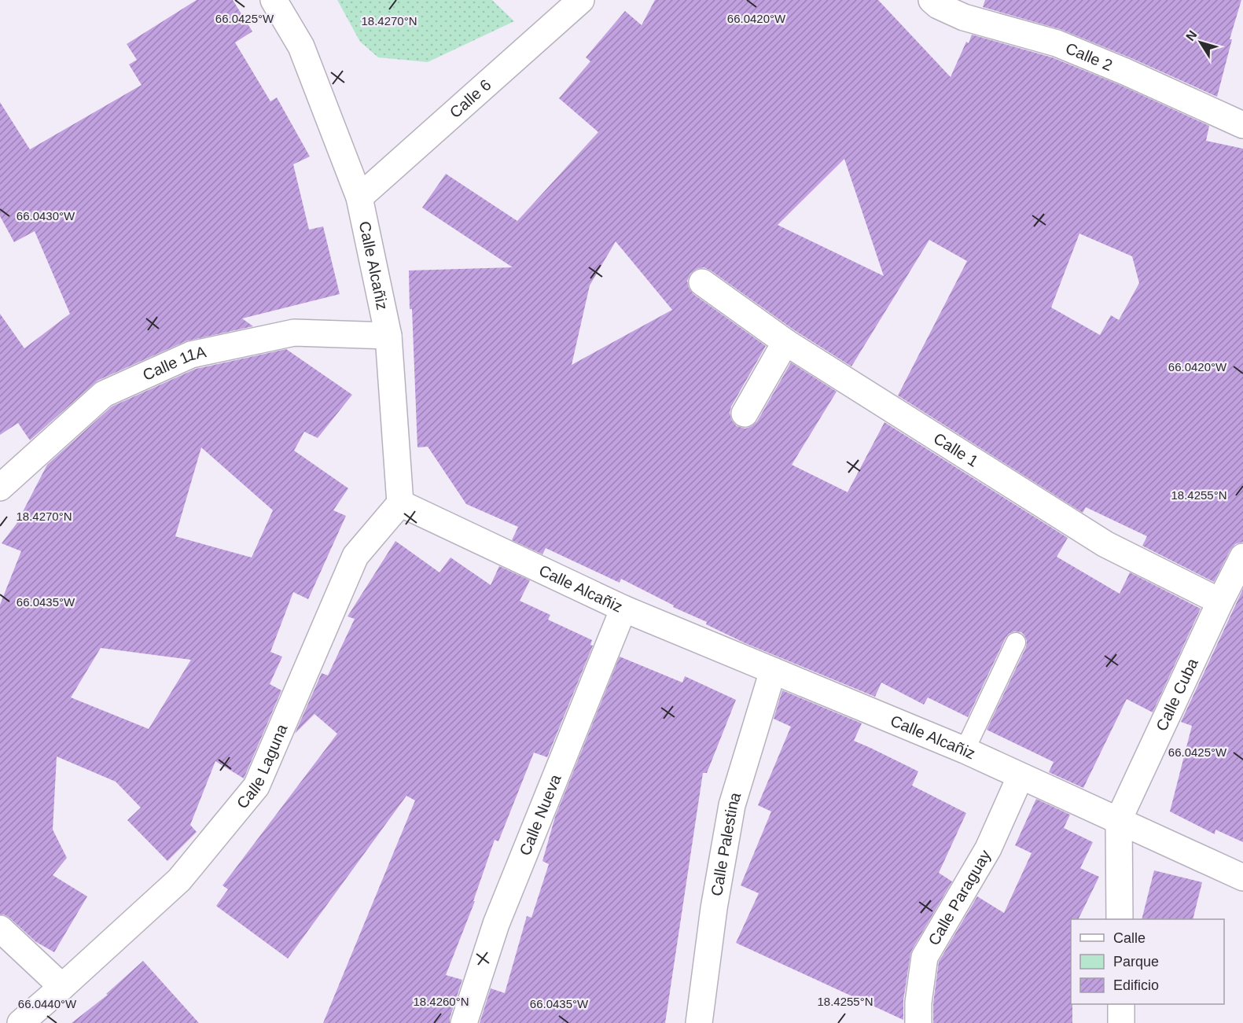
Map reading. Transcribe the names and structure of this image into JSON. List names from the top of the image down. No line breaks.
{"streets":{"street":["Calle 2","Calle 6","Calle Alcañiz","Calle 11A","Calle 1","Calle Cuba","Calle Laguna","Calle Nueva","Calle Palestina","Calle Paraguay"]},"crossings":[["Calle 6","Calle Alcañiz"],["Calle Alcañiz","Calle 11A"],["Calle Alcañiz","Calle Cuba"],["Calle Alcañiz","Calle Laguna"],["Calle Alcañiz","Calle Nueva"],["Calle Alcañiz","Calle Palestina"],["Calle Alcañiz","Calle Paraguay"],["Calle 1","Calle Cuba"]],"legend":["Calle","Parque","Edificio"],"north":"top left","coordinates":["66.0425°W","66.0420°W","18.4270°N","66.0430°W","18.4255°N","66.0435°W","18.4260°N","66.0440°W"]}
